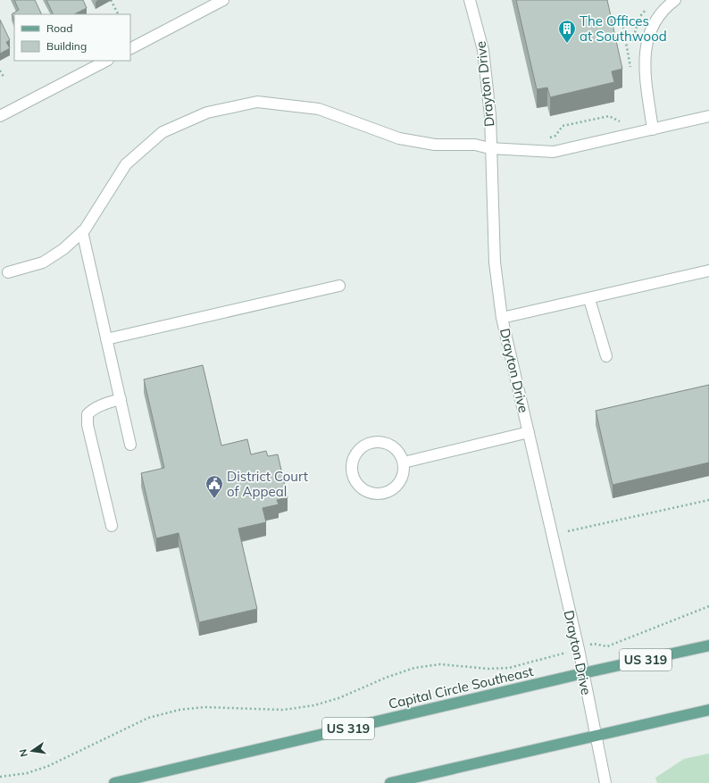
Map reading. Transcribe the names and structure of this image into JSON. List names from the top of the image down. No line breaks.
{"streets":{"main road":["US 319","Capital Circle Southeast"],"street":["Drayton Drive"]},"crossings":[["Drayton Drive","Capital Circle Southeast"]],"places":{"building":["The Offices at Southwood"],"public building":["District Court of Appeal"]},"legend":["Road","Building"],"north":"left"}
